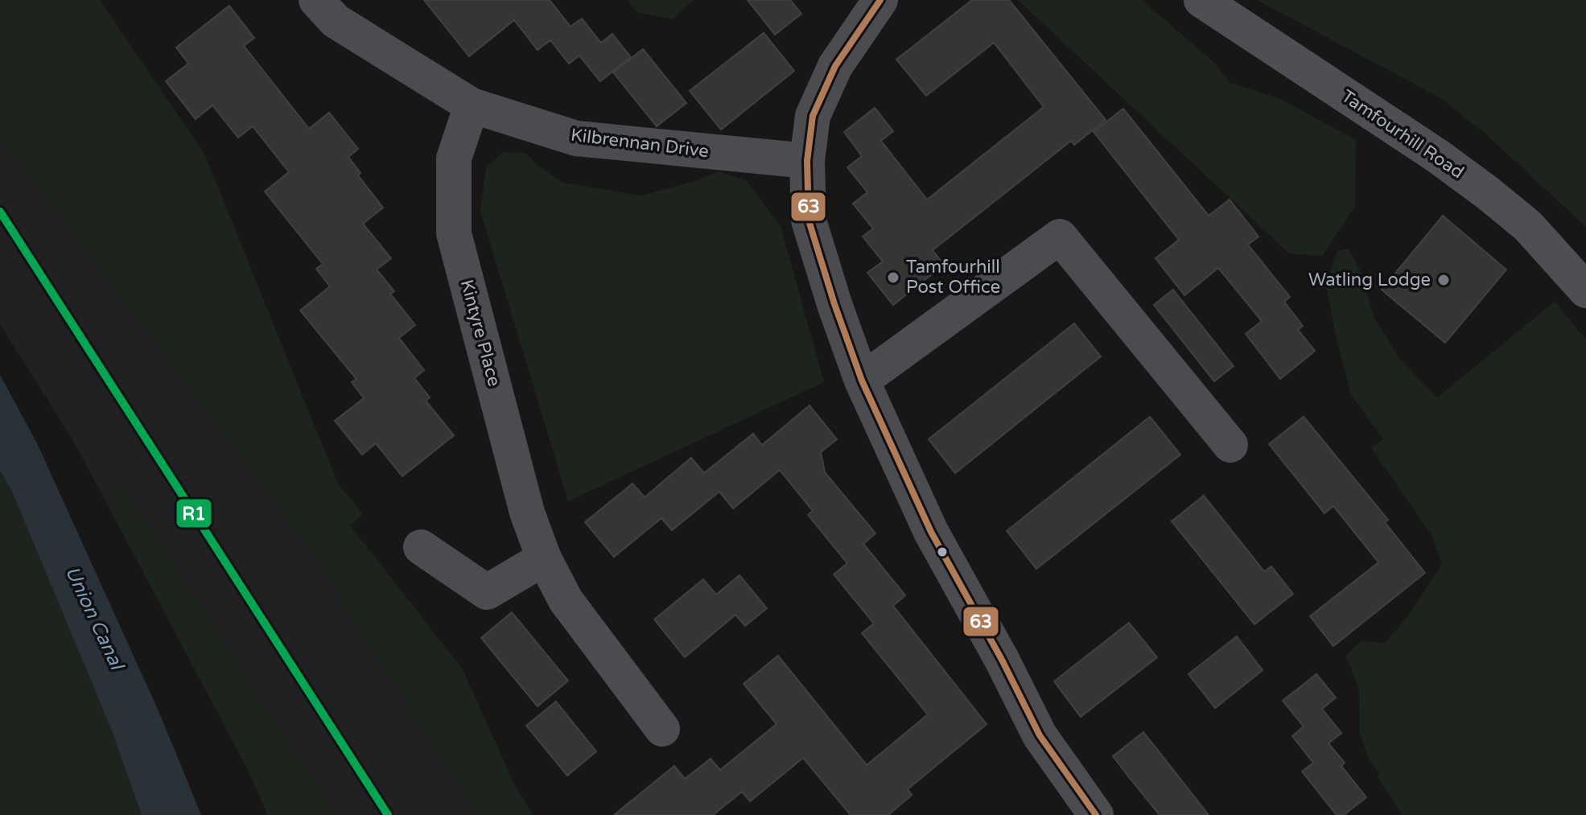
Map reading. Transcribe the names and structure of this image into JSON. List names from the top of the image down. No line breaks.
{"streets":{"main road":["Tamfourhill Road"],"street":["Kilbrennan Drive","Kintyre Place"]},"crossings":[["Kilbrennan Drive","Kintyre Place"]],"water":["Union Canal"],"places":["Tamfourhill Post Office","Watling Lodge"],"lines":["transit line 63","transit line R1"]}
